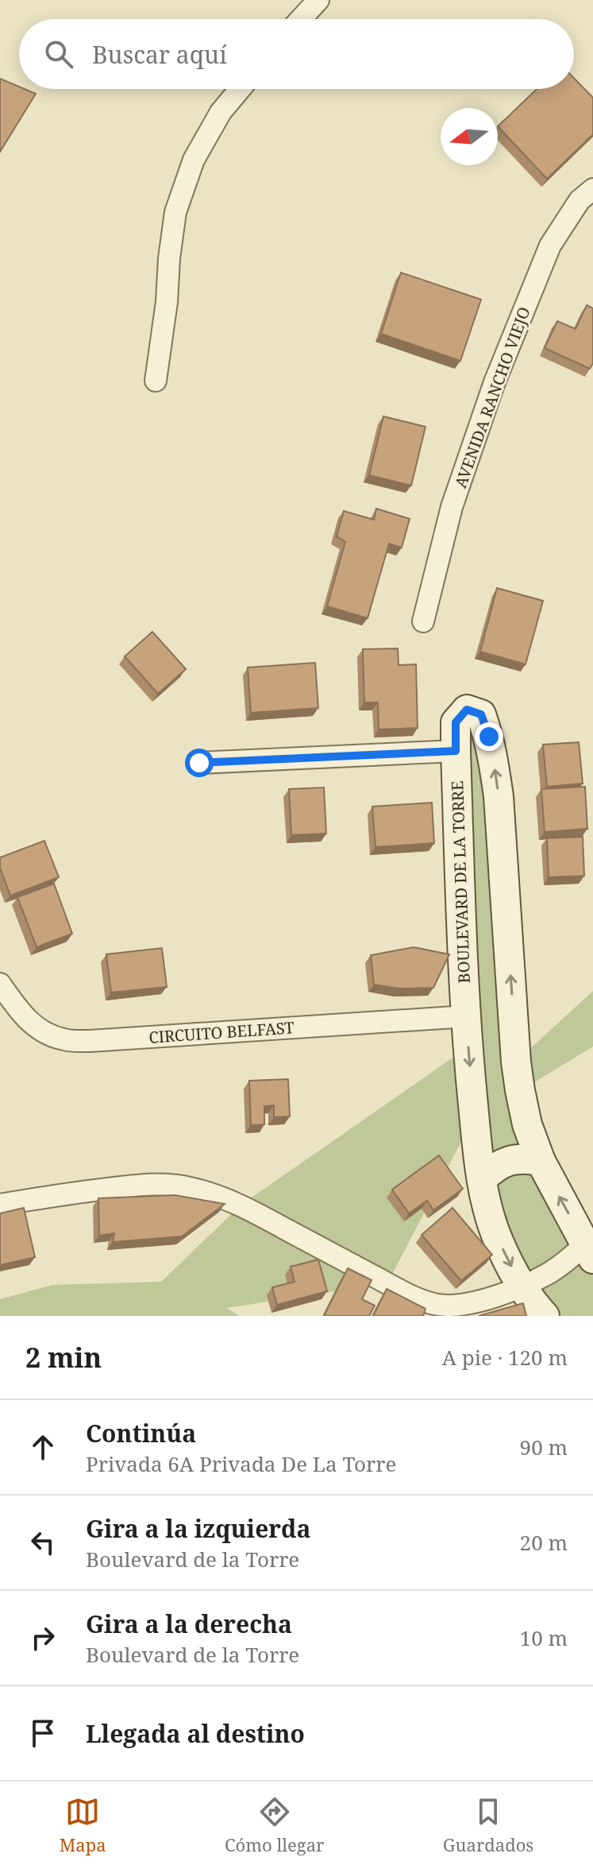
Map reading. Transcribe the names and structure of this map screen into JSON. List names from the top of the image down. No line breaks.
{"streets":{"street":["AVENIDA RANCHO VIEJO","BOULEVARD DE LA TORRE","CIRCUITO BELFAST"]},"crossings":[["BOULEVARD DE LA TORRE","CIRCUITO BELFAST"]],"north":"left","page":{"search":"Buscar aquí","heading":["2 min","A pie · 120 m"],"list":[["Continúa","Privada 6A Privada De La Torre","90 m"],["Gira a la izquierda","Boulevard de la Torre","20 m"],["Gira a la derecha","Boulevard de la Torre","10 m"],"Llegada al destino"],"nav":["Mapa","Cómo llegar","Guardados"]}}
